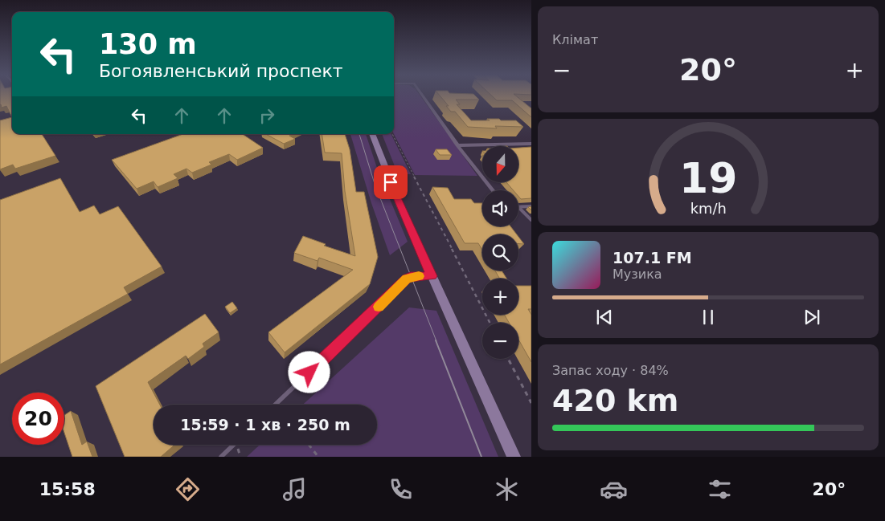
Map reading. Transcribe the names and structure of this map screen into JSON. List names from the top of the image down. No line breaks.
{"north":"bottom","page":{"tile":["Клімат",["Запас ходу · 84%","420 km"]],"turn":["130 m","Богоявленський проспект"],"heat":["−","20°","+"],"map_buttons":["+","−"],"song":["107.1 FM","Музика"],"limit":"20","trip":"15:59 · 1 хв · 250 m","tabs":["15:58","20°"],"gauge":["19","km/h"]}}
